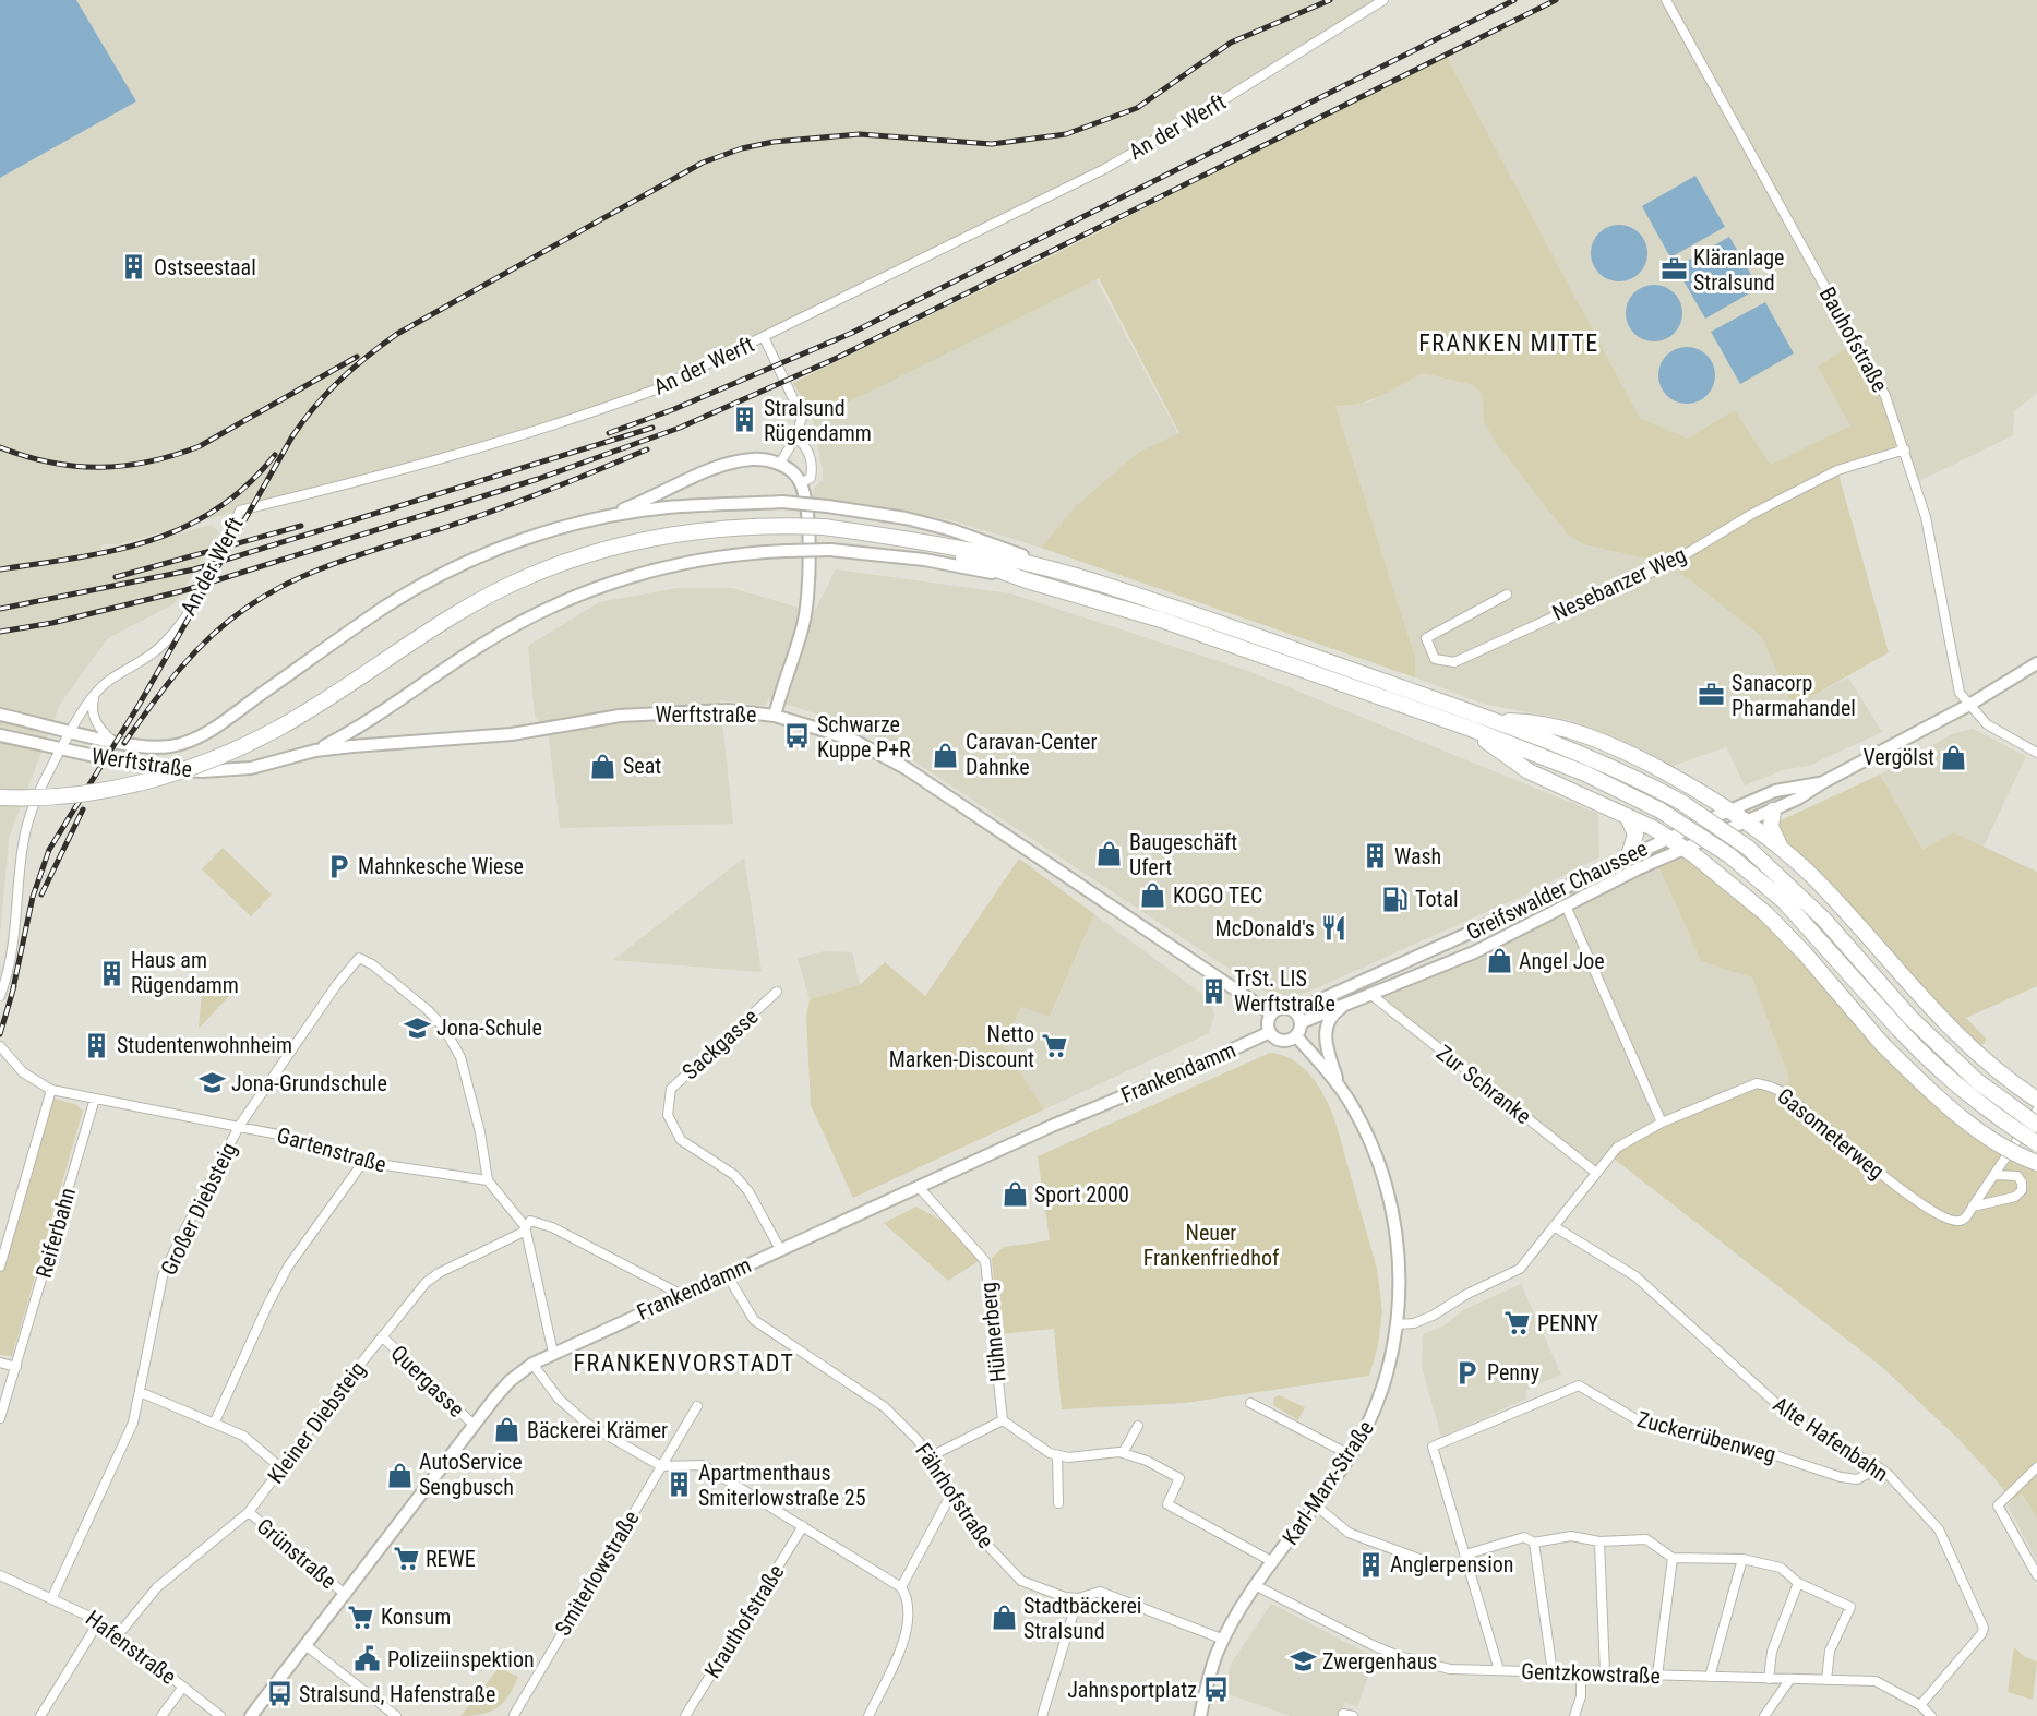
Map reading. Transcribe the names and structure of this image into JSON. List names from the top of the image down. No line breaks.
{"streets":{"main road":["Werftstraße","Greifswalder Chaussee","Frankendamm","Karl-Marx-Straße"],"street":["An der Werft","Bauhofstraße","Nesebanzer Weg","Sackgasse","Zur Schranke","Gasometerweg","Gartenstraße","Großer Diebsteig","Reiferbahn","Hühnerberg","Quergasse","Kleiner Diebsteig","Zuckerrübenweg","Alte Hafenbahn","Fährhofstraße","Grünstraße","Smiterlowstraße","Krauthofstraße","Hafenstraße","Gentzkowstraße"]},"crossings":[["An der Werft","Werftstraße"],["Bauhofstraße","Nesebanzer Weg"],["Bauhofstraße","Greifswalder Chaussee"],["Werftstraße","Greifswalder Chaussee"],["Werftstraße","Frankendamm"],["Werftstraße","Karl-Marx-Straße"],["Greifswalder Chaussee","Frankendamm"],["Greifswalder Chaussee","Zur Schranke"],["Greifswalder Chaussee","Karl-Marx-Straße"],["Sackgasse","Frankendamm"],["Frankendamm","Hühnerberg"],["Frankendamm","Quergasse"],["Frankendamm","Karl-Marx-Straße"],["Frankendamm","Fährhofstraße"],["Frankendamm","Grünstraße"],["Zur Schranke","Gasometerweg"],["Gasometerweg","Alte Hafenbahn"],["Gasometerweg","Karl-Marx-Straße"],["Gartenstraße","Großer Diebsteig"],["Gartenstraße","Reiferbahn"],["Großer Diebsteig","Hafenstraße"],["Quergasse","Kleiner Diebsteig"],["Kleiner Diebsteig","Grünstraße"],["Kleiner Diebsteig","Hafenstraße"],["Zuckerrübenweg","Alte Hafenbahn"],["Alte Hafenbahn","Gentzkowstraße"],["Karl-Marx-Straße","Fährhofstraße"],["Karl-Marx-Straße","Gentzkowstraße"]],"districts":["FRANKEN MITTE","FRANKENVORSTADT"],"parks":["Neuer Frankenfriedhof"],"places":{"building":["Ostseestaal","Stralsund Rügendamm","Wash","Haus am Rügendamm","TrSt. LIS Werftstraße","Studentenwohnheim","Apartmenthaus Smiterlowstraße 25","Anglerpension"],"office":["Kläranlage Stralsund","Sanacorp Pharmahandel"],"bus stop":["Schwarze Kuppe P+R","Jahnsportplatz","Stralsund, Hafenstraße"],"shop":["Caravan-Center Dahnke","Vergölst","Seat","Baugeschäft Ufert","KOGO TEC","Angel Joe","Sport 2000","Bäckerei Krämer","AutoService Sengbusch","Stadtbäckerei Stralsund"],"parking":["Mahnkesche Wiese","Penny"],"fuel station":["Total"],"restaurant":["McDonald's"],"school or university":["Jona-Schule","Jona-Grundschule","Zwergenhaus"],"supermarket":["Netto Marken-Discount","PENNY","REWE","Konsum"],"public building":["Polizeiinspektion"]}}
